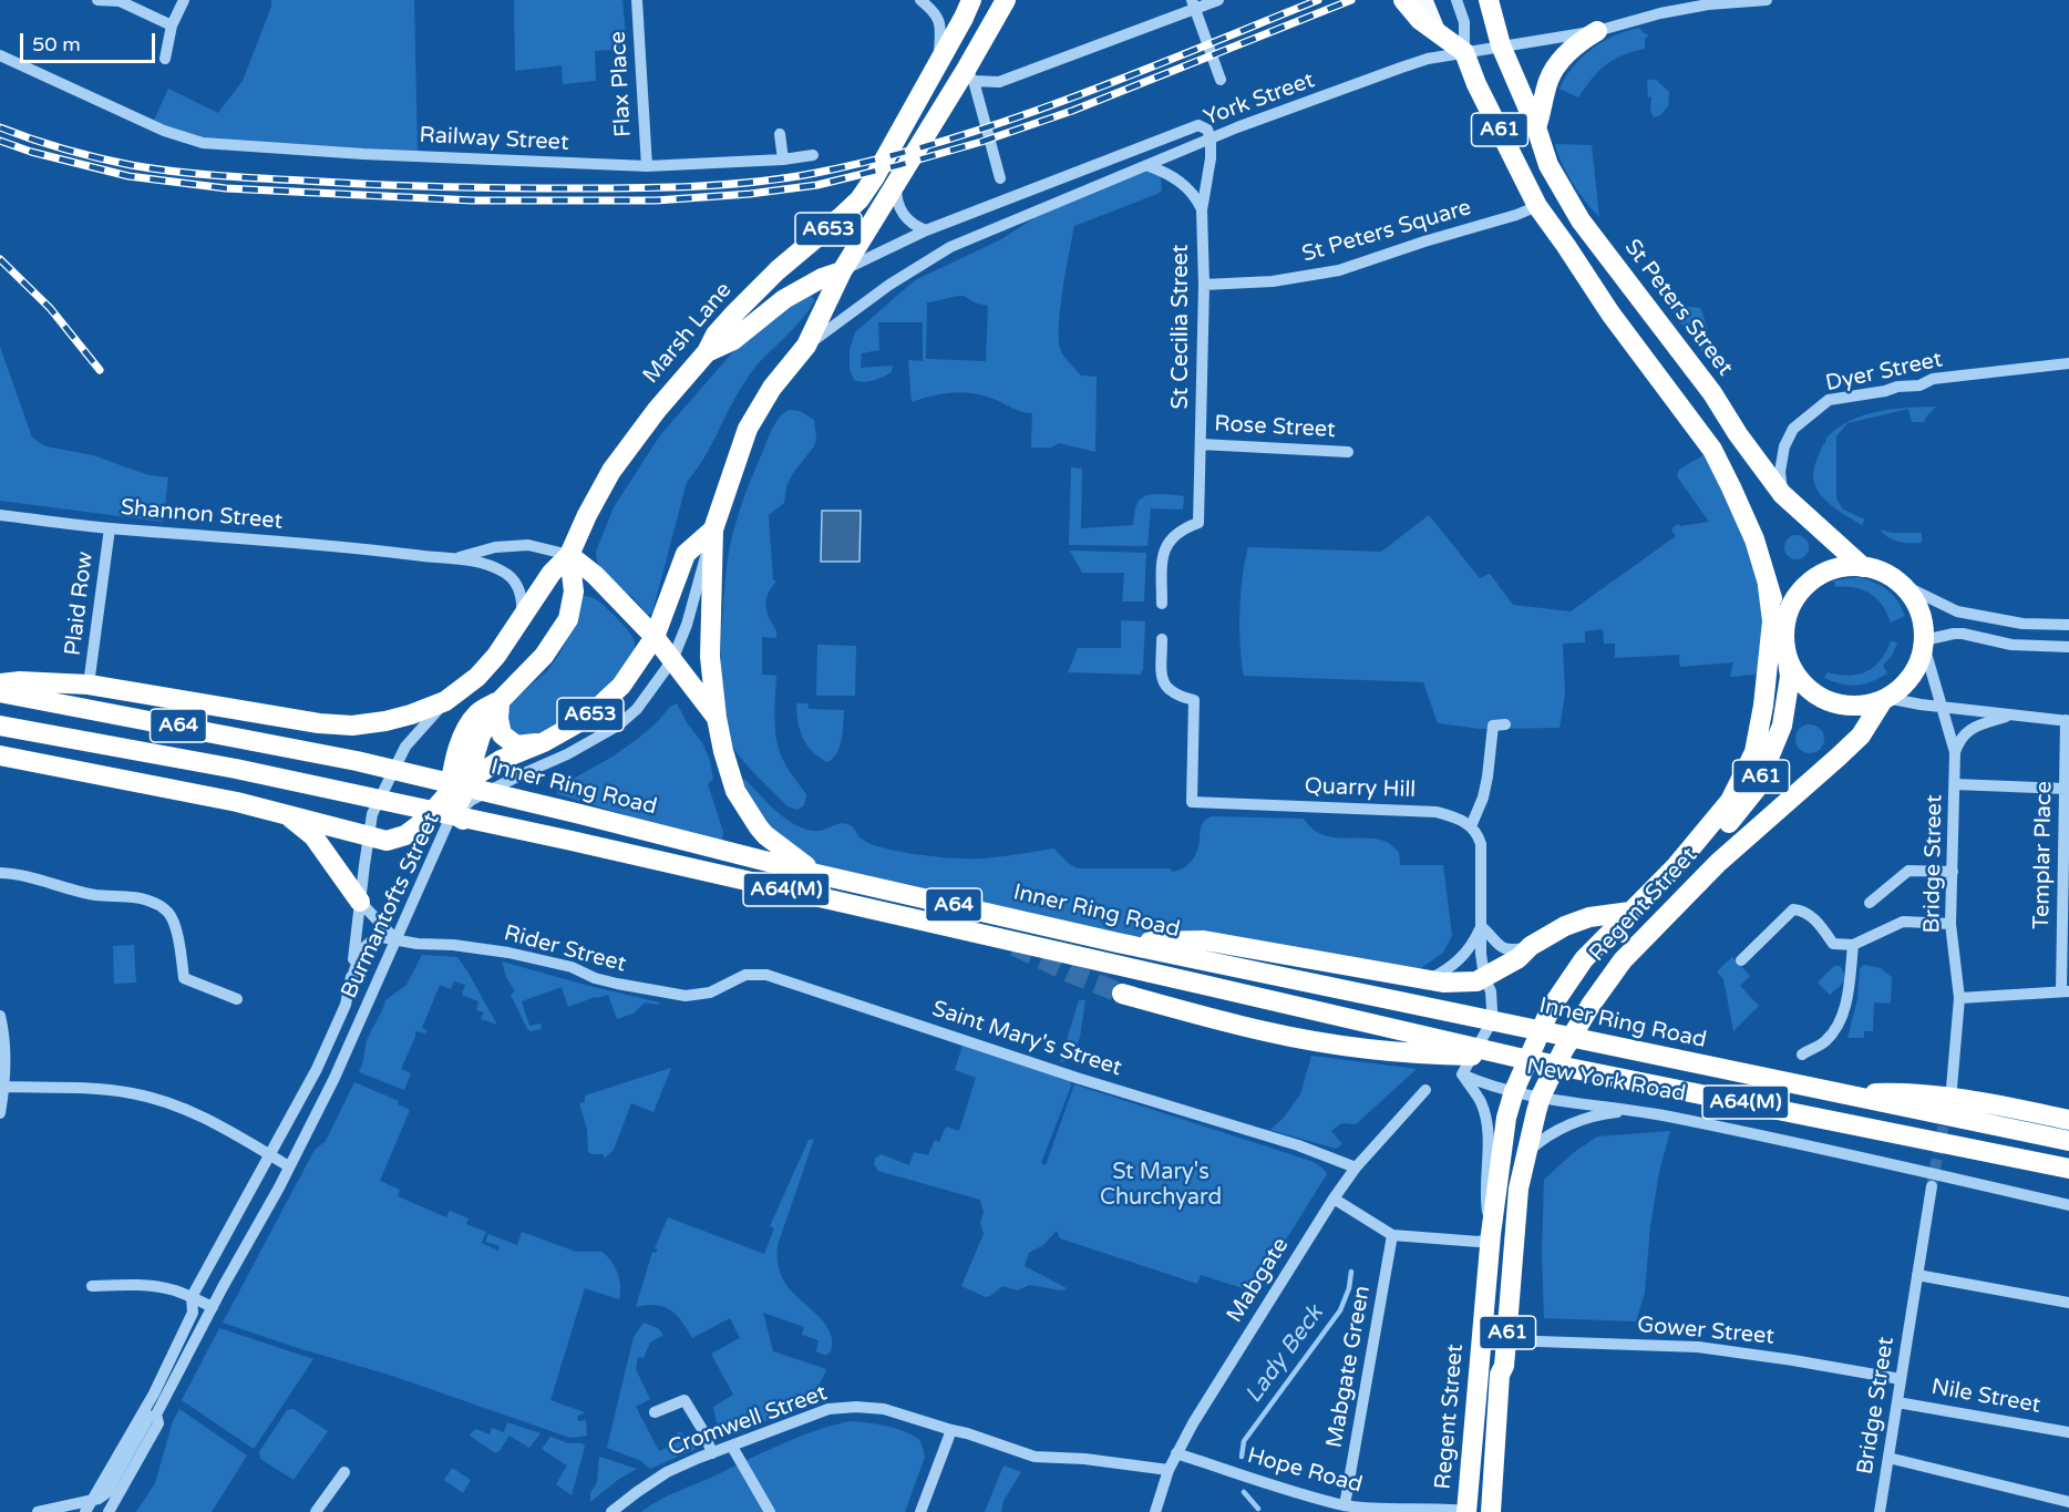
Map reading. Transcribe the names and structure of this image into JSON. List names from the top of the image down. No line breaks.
{"streets":{"highway":["A61","A653","St Peters Street","Marsh Lane","A64","Inner Ring Road","A64(M)","Regent Street"],"street":["Flax Place","York Street","Railway Street","St Peters Square","St Cecilia Street","Dyer Street","Rose Street","Shannon Street","Plaid Row","Quarry Hill","Templar Place","Bridge Street","Burmantofts Street","Rider Street","Saint Mary's Street","New York Road","Mabgate","Gower Street","Mabgate Green","Nile Street","Cromwell Street","Hope Road"]},"crossings":[["Flax Place","Railway Street"],["York Street","A61"],["York Street","A653"],["York Street","St Peters Street"],["York Street","St Cecilia Street"],["A61","St Peters Square"],["A61","St Peters Street"],["A61","Bridge Street"],["A61","Regent Street"],["A653","Marsh Lane"],["A653","Plaid Row"],["A653","Burmantofts Street"],["St Peters Square","St Cecilia Street"],["St Peters Street","Dyer Street"],["St Peters Street","Bridge Street"],["St Peters Street","Regent Street"],["St Cecilia Street","Rose Street"],["Marsh Lane","Shannon Street"],["Marsh Lane","Burmantofts Street"],["Shannon Street","Plaid Row"],["Inner Ring Road","A64(M)"],["Bridge Street","Regent Street"],["Bridge Street","Gower Street"],["Bridge Street","Nile Street"],["A64(M)","Burmantofts Street"],["Regent Street","New York Road"],["Regent Street","Gower Street"],["Regent Street","Hope Road"],["Burmantofts Street","Rider Street"],["Rider Street","Saint Mary's Street"],["Saint Mary's Street","Mabgate"],["Mabgate","Cromwell Street"],["Mabgate","Hope Road"],["Mabgate Green","Hope Road"]],"water":["Lady Beck"],"parks":["St Mary's Churchyard"],"scale_bar":"50 m"}
